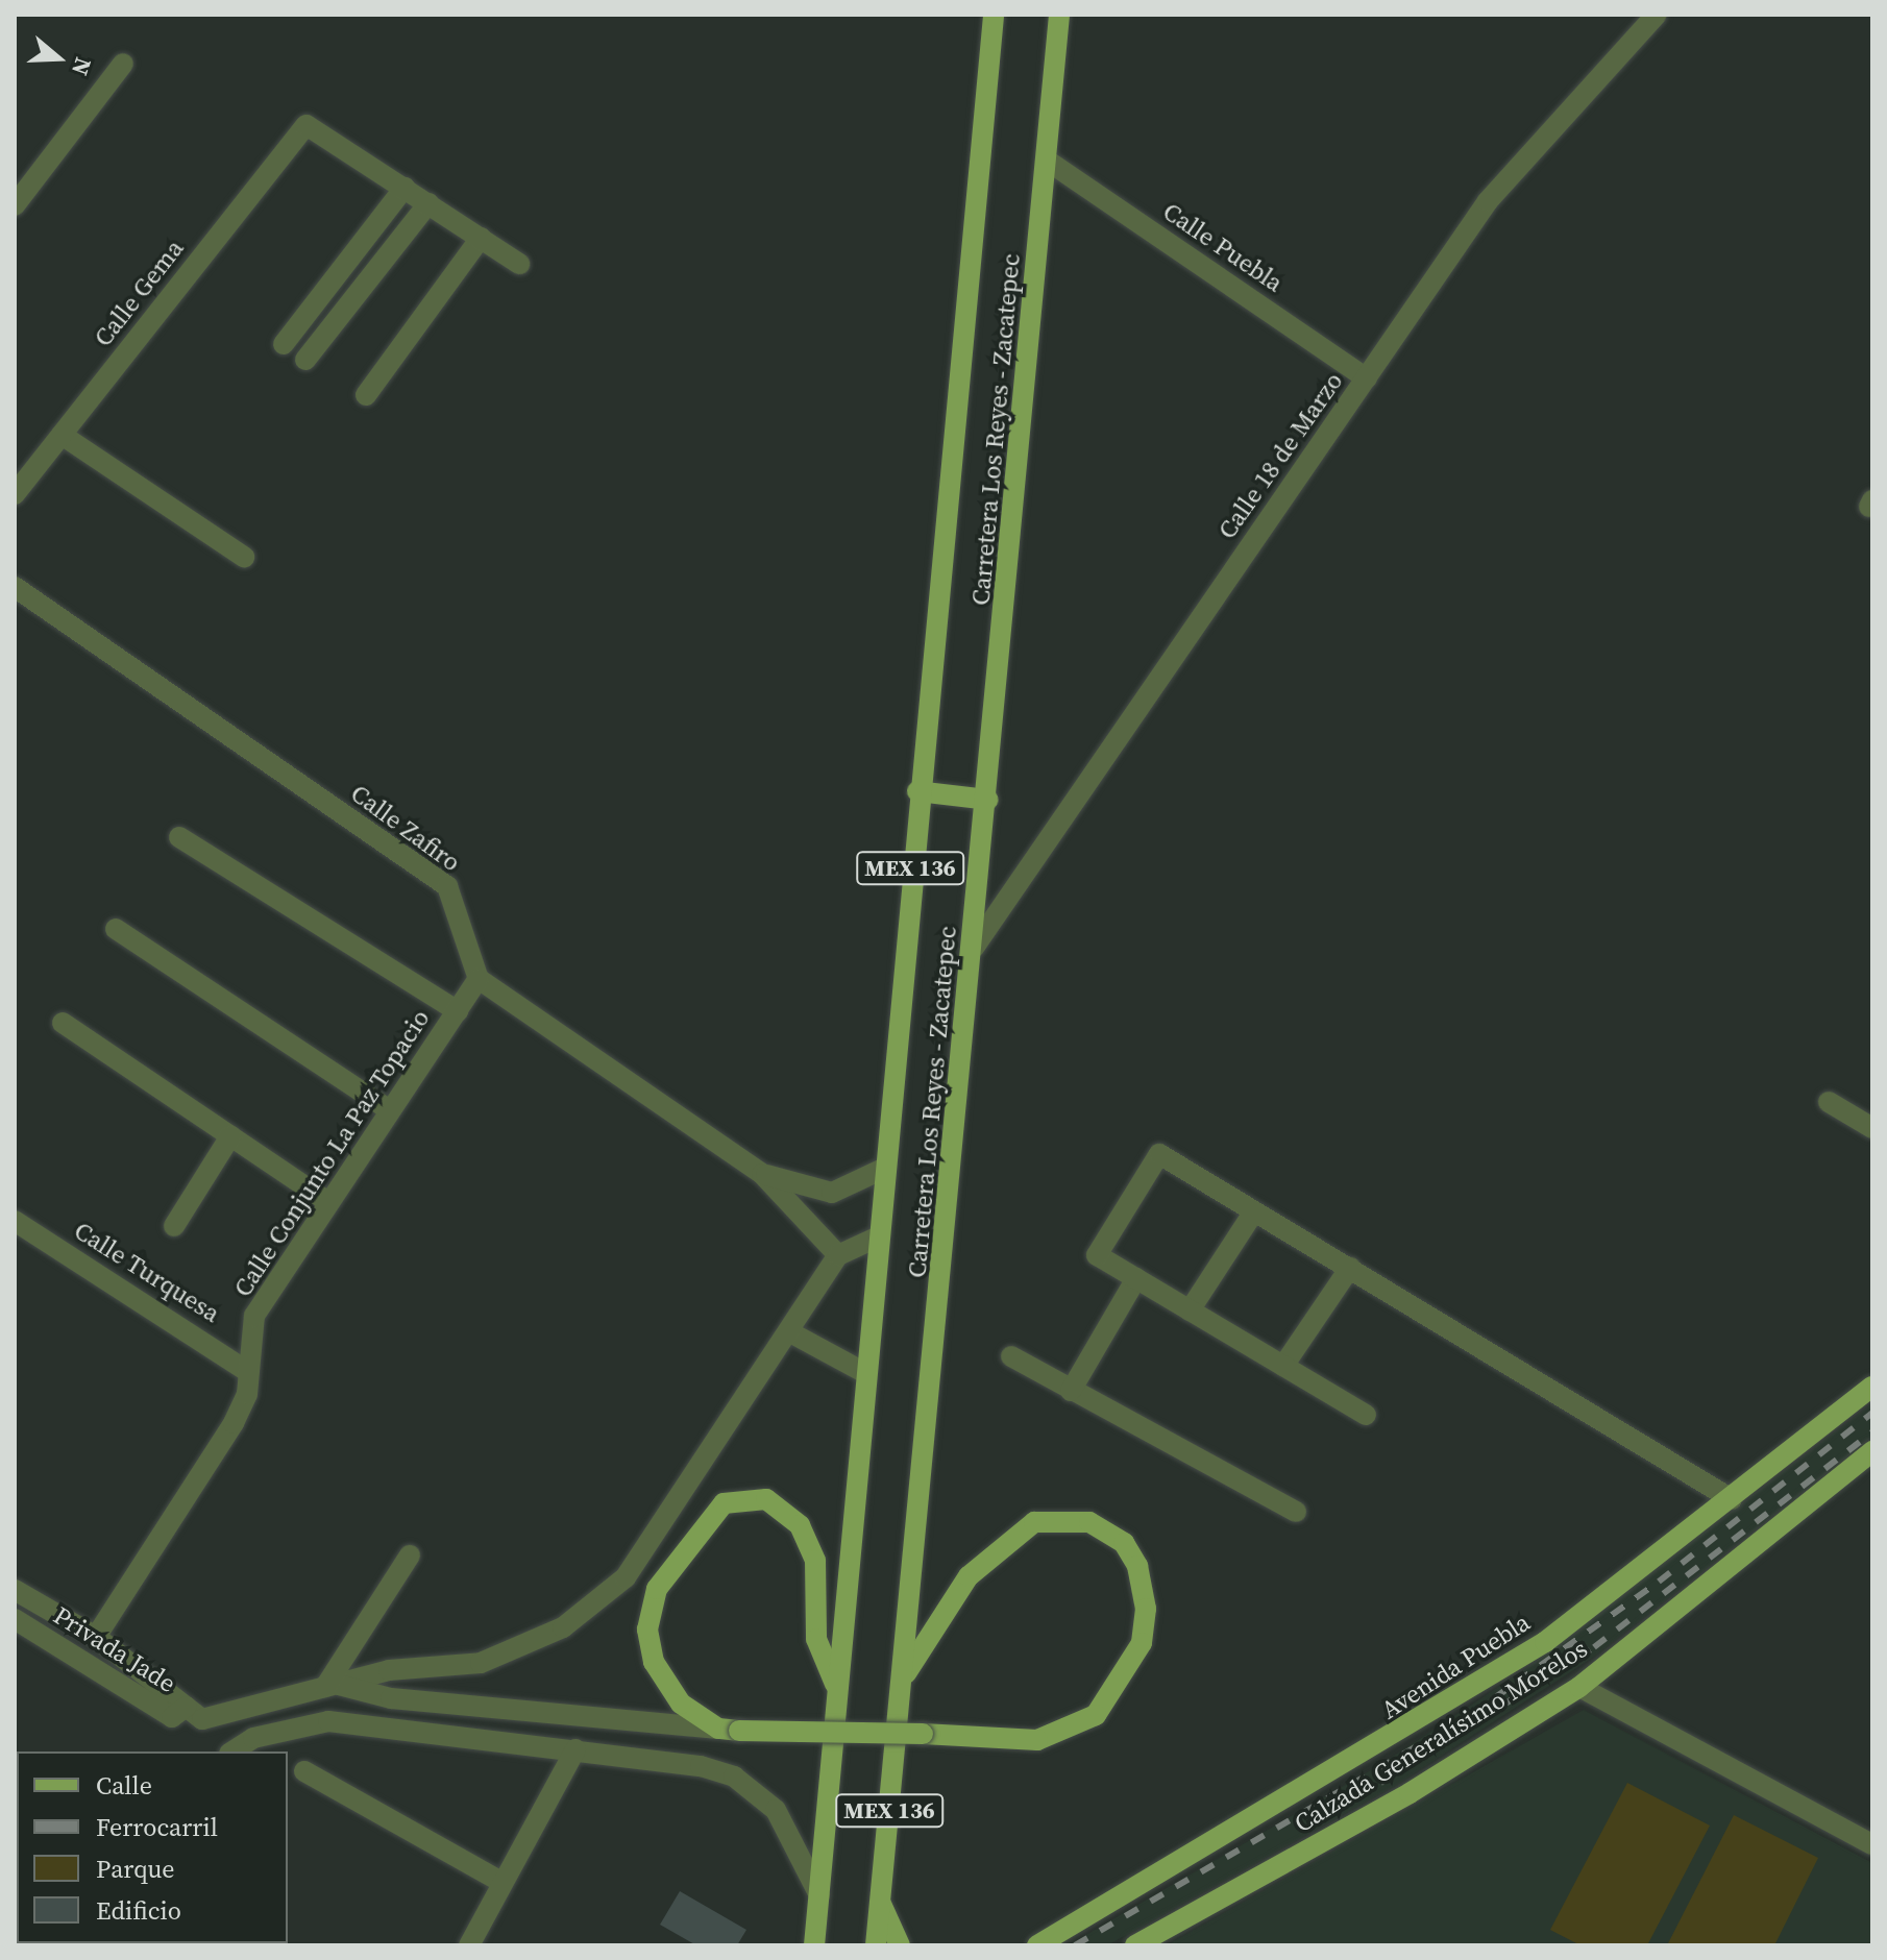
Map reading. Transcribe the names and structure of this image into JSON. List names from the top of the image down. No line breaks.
{"streets":{"main road":["Carretera Los Reyes - Zacatepec","MEX 136","Avenida Puebla","Calzada Generalísimo Morelos"],"street":["Calle Puebla","Calle Gema","Calle 18 de Marzo","Calle Zafiro","Calle Conjunto La Paz Topacio","Calle Turquesa","Privada Jade"]},"crossings":[["Calle Puebla","Carretera Los Reyes - Zacatepec"],["Calle Puebla","Calle 18 de Marzo"],["Carretera Los Reyes - Zacatepec","Calle 18 de Marzo"],["Calle Zafiro","Calle Conjunto La Paz Topacio"],["Calle Conjunto La Paz Topacio","Calle Turquesa"]],"legend":["Calle","Ferrocarril","Parque","Edificio"],"north":"right"}
